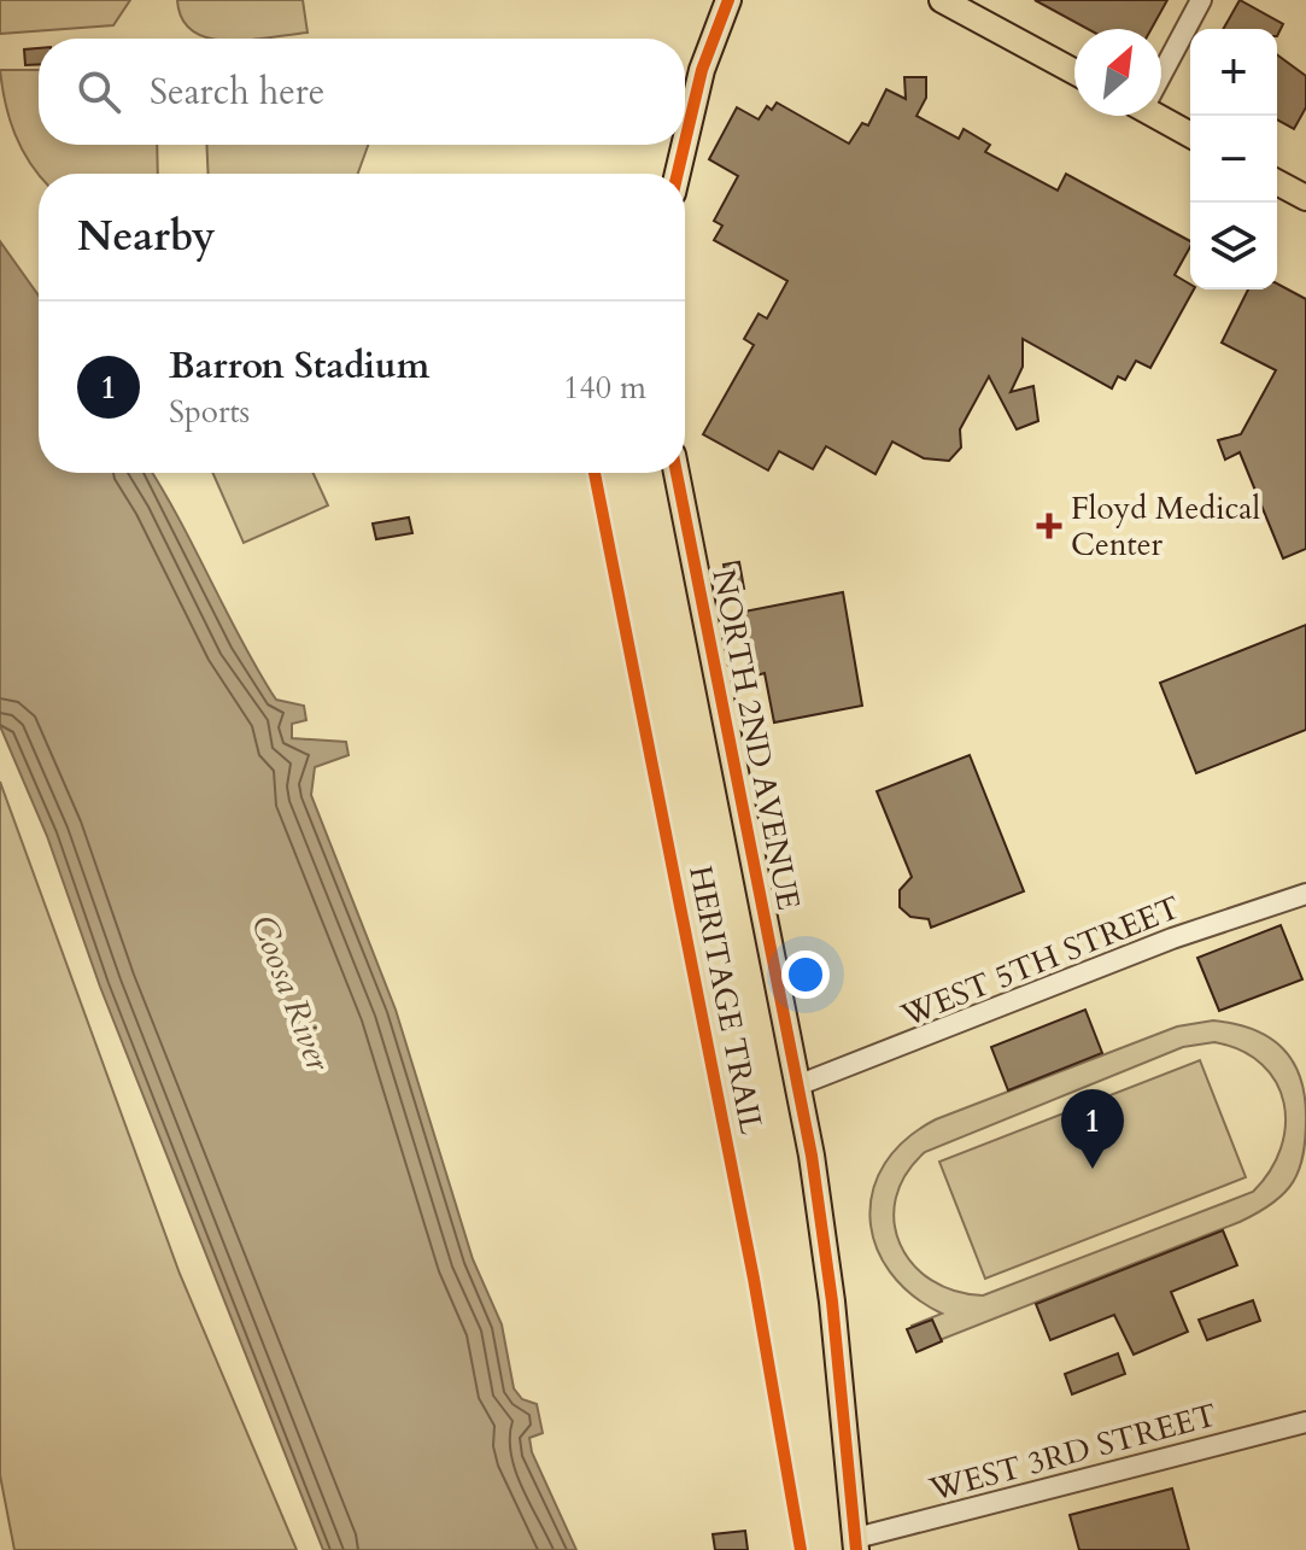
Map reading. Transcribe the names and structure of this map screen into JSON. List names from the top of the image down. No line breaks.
{"streets":{"main road":["NORTH 2ND AVENUE"],"street":["WEST 5TH STREET","WEST 3RD STREET"],"cycle path":["HERITAGE TRAIL"]},"crossings":[["NORTH 2ND AVENUE","WEST 5TH STREET"],["NORTH 2ND AVENUE","WEST 3RD STREET"]],"water":["Coosa River"],"places":{"health":["Floyd Medical Center"]},"north":"top right","page":{"map_buttons":["+","−"],"search":"Search here","heading":"Nearby","list":[{"mark":"1","name":"Barron Stadium","note":"Sports","value":"140 m"}],"pins":"1"}}
